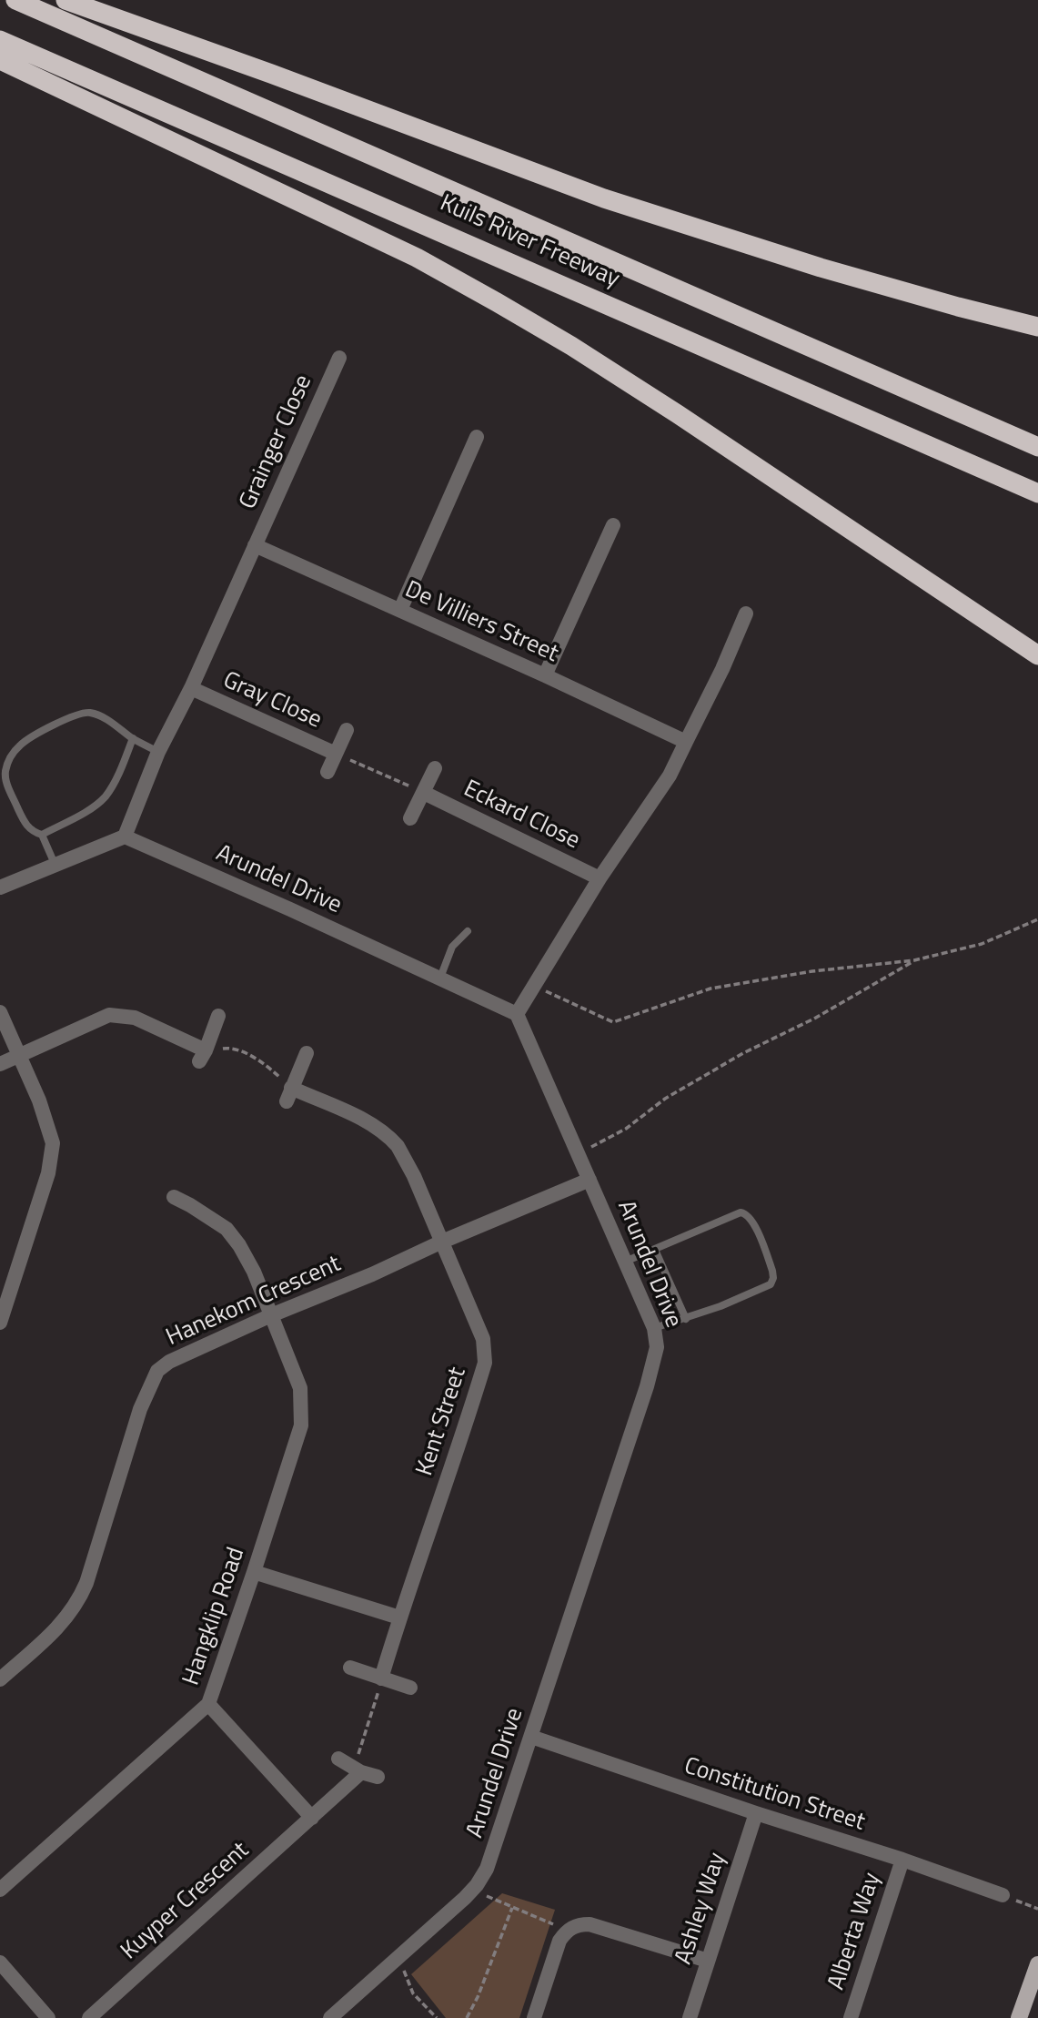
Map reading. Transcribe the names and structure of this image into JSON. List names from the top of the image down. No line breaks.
{"streets":{"highway":["Kuils River Freeway"],"street":["Grainger Close","De Villiers Street","Gray Close","Eckard Close","Arundel Drive","Hanekom Crescent","Kent Street","Hangklip Road","Constitution Street","Kuyper Crescent","Ashley Way","Alberta Way"]},"crossings":[["Grainger Close","De Villiers Street"],["Arundel Drive","Hanekom Crescent"],["Arundel Drive","Constitution Street"],["Hanekom Crescent","Kent Street"],["Hanekom Crescent","Hangklip Road"],["Constitution Street","Ashley Way"],["Constitution Street","Alberta Way"]]}
